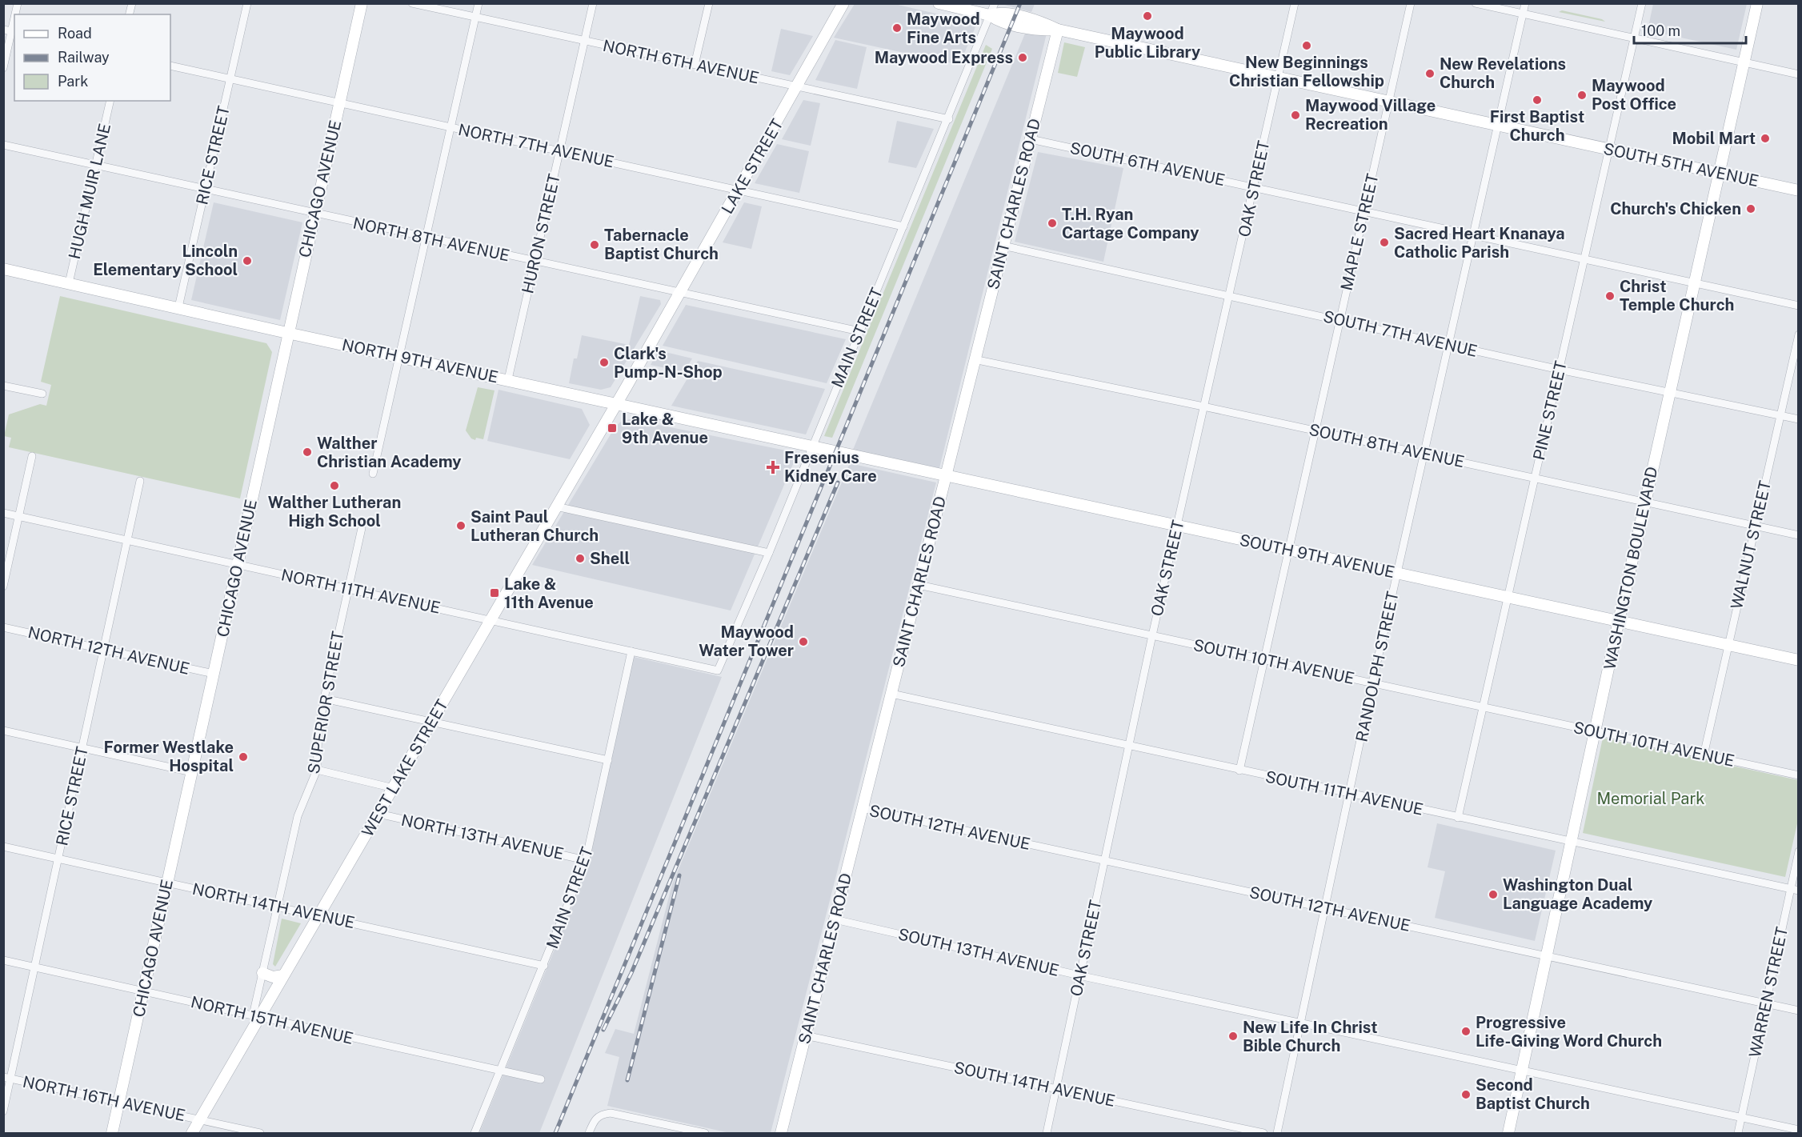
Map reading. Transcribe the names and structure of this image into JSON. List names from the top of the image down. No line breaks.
{"streets":{"street":["NORTH 6TH AVENUE","NORTH 7TH AVENUE","RICE STREET","SOUTH 6TH AVENUE","SOUTH 5TH AVENUE","LAKE STREET","CHICAGO AVENUE","OAK STREET","HUGH MUIR LANE","SAINT CHARLES ROAD","MAPLE STREET","HURON STREET","NORTH 8TH AVENUE","SOUTH 7TH AVENUE","MAIN STREET","NORTH 9TH AVENUE","PINE STREET","SOUTH 8TH AVENUE","WALNUT STREET","SOUTH 9TH AVENUE","WASHINGTON BOULEVARD","NORTH 11TH AVENUE","NORTH 12TH AVENUE","SOUTH 10TH AVENUE","RANDOLPH STREET","SUPERIOR STREET","WEST LAKE STREET","SOUTH 11TH AVENUE","SOUTH 12TH AVENUE","NORTH 13TH AVENUE","NORTH 14TH AVENUE","SOUTH 13TH AVENUE","WARREN STREET","NORTH 15TH AVENUE","SOUTH 14TH AVENUE","NORTH 16TH AVENUE"]},"crossings":[["NORTH 6TH AVENUE","LAKE STREET"],["NORTH 6TH AVENUE","HURON STREET"],["NORTH 6TH AVENUE","MAIN STREET"],["NORTH 7TH AVENUE","RICE STREET"],["NORTH 7TH AVENUE","LAKE STREET"],["NORTH 7TH AVENUE","CHICAGO AVENUE"],["NORTH 7TH AVENUE","HURON STREET"],["NORTH 7TH AVENUE","MAIN STREET"],["RICE STREET","NORTH 8TH AVENUE"],["RICE STREET","NORTH 9TH AVENUE"],["RICE STREET","NORTH 11TH AVENUE"],["RICE STREET","NORTH 12TH AVENUE"],["RICE STREET","NORTH 14TH AVENUE"],["RICE STREET","NORTH 15TH AVENUE"],["RICE STREET","NORTH 16TH AVENUE"],["SOUTH 6TH AVENUE","OAK STREET"],["SOUTH 6TH AVENUE","SAINT CHARLES ROAD"],["SOUTH 6TH AVENUE","MAPLE STREET"],["SOUTH 6TH AVENUE","PINE STREET"],["SOUTH 6TH AVENUE","WASHINGTON BOULEVARD"],["SOUTH 6TH AVENUE","RANDOLPH STREET"],["SOUTH 5TH AVENUE","OAK STREET"],["SOUTH 5TH AVENUE","SAINT CHARLES ROAD"],["SOUTH 5TH AVENUE","MAPLE STREET"],["SOUTH 5TH AVENUE","MAIN STREET"],["SOUTH 5TH AVENUE","PINE STREET"],["SOUTH 5TH AVENUE","WASHINGTON BOULEVARD"],["SOUTH 5TH AVENUE","RANDOLPH STREET"],["LAKE STREET","NORTH 8TH AVENUE"],["LAKE STREET","NORTH 9TH AVENUE"],["LAKE STREET","WEST LAKE STREET"],["CHICAGO AVENUE","NORTH 8TH AVENUE"],["CHICAGO AVENUE","NORTH 9TH AVENUE"],["CHICAGO AVENUE","NORTH 11TH AVENUE"],["CHICAGO AVENUE","NORTH 12TH AVENUE"],["CHICAGO AVENUE","NORTH 14TH AVENUE"],["CHICAGO AVENUE","NORTH 15TH AVENUE"],["CHICAGO AVENUE","NORTH 16TH AVENUE"],["OAK STREET","SOUTH 7TH AVENUE"],["OAK STREET","SOUTH 8TH AVENUE"],["OAK STREET","SOUTH 9TH AVENUE"],["OAK STREET","SOUTH 10TH AVENUE"],["OAK STREET","SOUTH 11TH AVENUE"],["OAK STREET","SOUTH 12TH AVENUE"],["OAK STREET","SOUTH 13TH AVENUE"],["OAK STREET","SOUTH 14TH AVENUE"],["HUGH MUIR LANE","NORTH 8TH AVENUE"],["HUGH MUIR LANE","NORTH 9TH AVENUE"],["SAINT CHARLES ROAD","SOUTH 7TH AVENUE"],["SAINT CHARLES ROAD","SOUTH 8TH AVENUE"],["SAINT CHARLES ROAD","SOUTH 9TH AVENUE"],["SAINT CHARLES ROAD","SOUTH 10TH AVENUE"],["SAINT CHARLES ROAD","SOUTH 11TH AVENUE"],["SAINT CHARLES ROAD","SOUTH 12TH AVENUE"],["SAINT CHARLES ROAD","SOUTH 13TH AVENUE"],["SAINT CHARLES ROAD","SOUTH 14TH AVENUE"],["MAPLE STREET","SOUTH 7TH AVENUE"],["MAPLE STREET","SOUTH 8TH AVENUE"],["MAPLE STREET","SOUTH 9TH AVENUE"],["MAPLE STREET","SOUTH 10TH AVENUE"],["MAPLE STREET","SOUTH 11TH AVENUE"],["HURON STREET","NORTH 8TH AVENUE"],["HURON STREET","NORTH 9TH AVENUE"],["NORTH 8TH AVENUE","MAIN STREET"],["SOUTH 7TH AVENUE","PINE STREET"],["SOUTH 7TH AVENUE","WALNUT STREET"],["SOUTH 7TH AVENUE","WASHINGTON BOULEVARD"],["SOUTH 7TH AVENUE","RANDOLPH STREET"],["MAIN STREET","NORTH 9TH AVENUE"],["MAIN STREET","NORTH 11TH AVENUE"],["MAIN STREET","NORTH 13TH AVENUE"],["MAIN STREET","NORTH 14TH AVENUE"],["MAIN STREET","NORTH 15TH AVENUE"],["NORTH 9TH AVENUE","SOUTH 9TH AVENUE"],["NORTH 9TH AVENUE","WEST LAKE STREET"],["PINE STREET","SOUTH 8TH AVENUE"],["PINE STREET","SOUTH 9TH AVENUE"],["PINE STREET","SOUTH 10TH AVENUE"],["PINE STREET","SOUTH 11TH AVENUE"],["SOUTH 8TH AVENUE","WALNUT STREET"],["SOUTH 8TH AVENUE","WASHINGTON BOULEVARD"],["SOUTH 8TH AVENUE","RANDOLPH STREET"],["WALNUT STREET","SOUTH 9TH AVENUE"],["WALNUT STREET","SOUTH 10TH AVENUE"],["SOUTH 9TH AVENUE","WASHINGTON BOULEVARD"],["SOUTH 9TH AVENUE","RANDOLPH STREET"],["WASHINGTON BOULEVARD","SOUTH 10TH AVENUE"],["WASHINGTON BOULEVARD","SOUTH 11TH AVENUE"],["WASHINGTON BOULEVARD","SOUTH 12TH AVENUE"],["WASHINGTON BOULEVARD","SOUTH 13TH AVENUE"],["NORTH 11TH AVENUE","SUPERIOR STREET"],["NORTH 11TH AVENUE","WEST LAKE STREET"],["SOUTH 10TH AVENUE","RANDOLPH STREET"],["RANDOLPH STREET","SOUTH 11TH AVENUE"],["RANDOLPH STREET","SOUTH 12TH AVENUE"],["RANDOLPH STREET","SOUTH 13TH AVENUE"],["SUPERIOR STREET","WEST LAKE STREET"],["SUPERIOR STREET","NORTH 14TH AVENUE"],["SUPERIOR STREET","NORTH 15TH AVENUE"],["WEST LAKE STREET","NORTH 13TH AVENUE"],["WEST LAKE STREET","NORTH 14TH AVENUE"],["WEST LAKE STREET","NORTH 15TH AVENUE"],["WEST LAKE STREET","NORTH 16TH AVENUE"],["SOUTH 11TH AVENUE","WARREN STREET"],["SOUTH 12TH AVENUE","WARREN STREET"],["SOUTH 13TH AVENUE","WARREN STREET"]],"parks":["Memorial Park"],"places":{"other":["Maywood Public Library","Maywood Fine Arts","New Beginnings Christian Fellowship","Maywood Express","New Revelations Church","Maywood Post Office","First Baptist Church","Maywood Village Recreation","Mobil Mart","Church's Chicken","T.H. Ryan Cartage Company","Sacred Heart Knanaya Catholic Parish","Tabernacle Baptist Church","Lincoln Elementary School","Christ Temple Church","Clark's Pump-N-Shop","Walther Christian Academy","Walther Lutheran High School","Saint Paul Lutheran Church","Shell","Maywood Water Tower","Former Westlake Hospital","Washington Dual Language Academy","Progressive Life-Giving Word Church","New Life In Christ Bible Church","Second Baptist Church"],"transit":["Lake & 9th Avenue","Lake & 11th Avenue"],"health":["Fresenius Kidney Care"]},"legend":["Road","Railway","Park"],"scale_bar":"100 m"}
